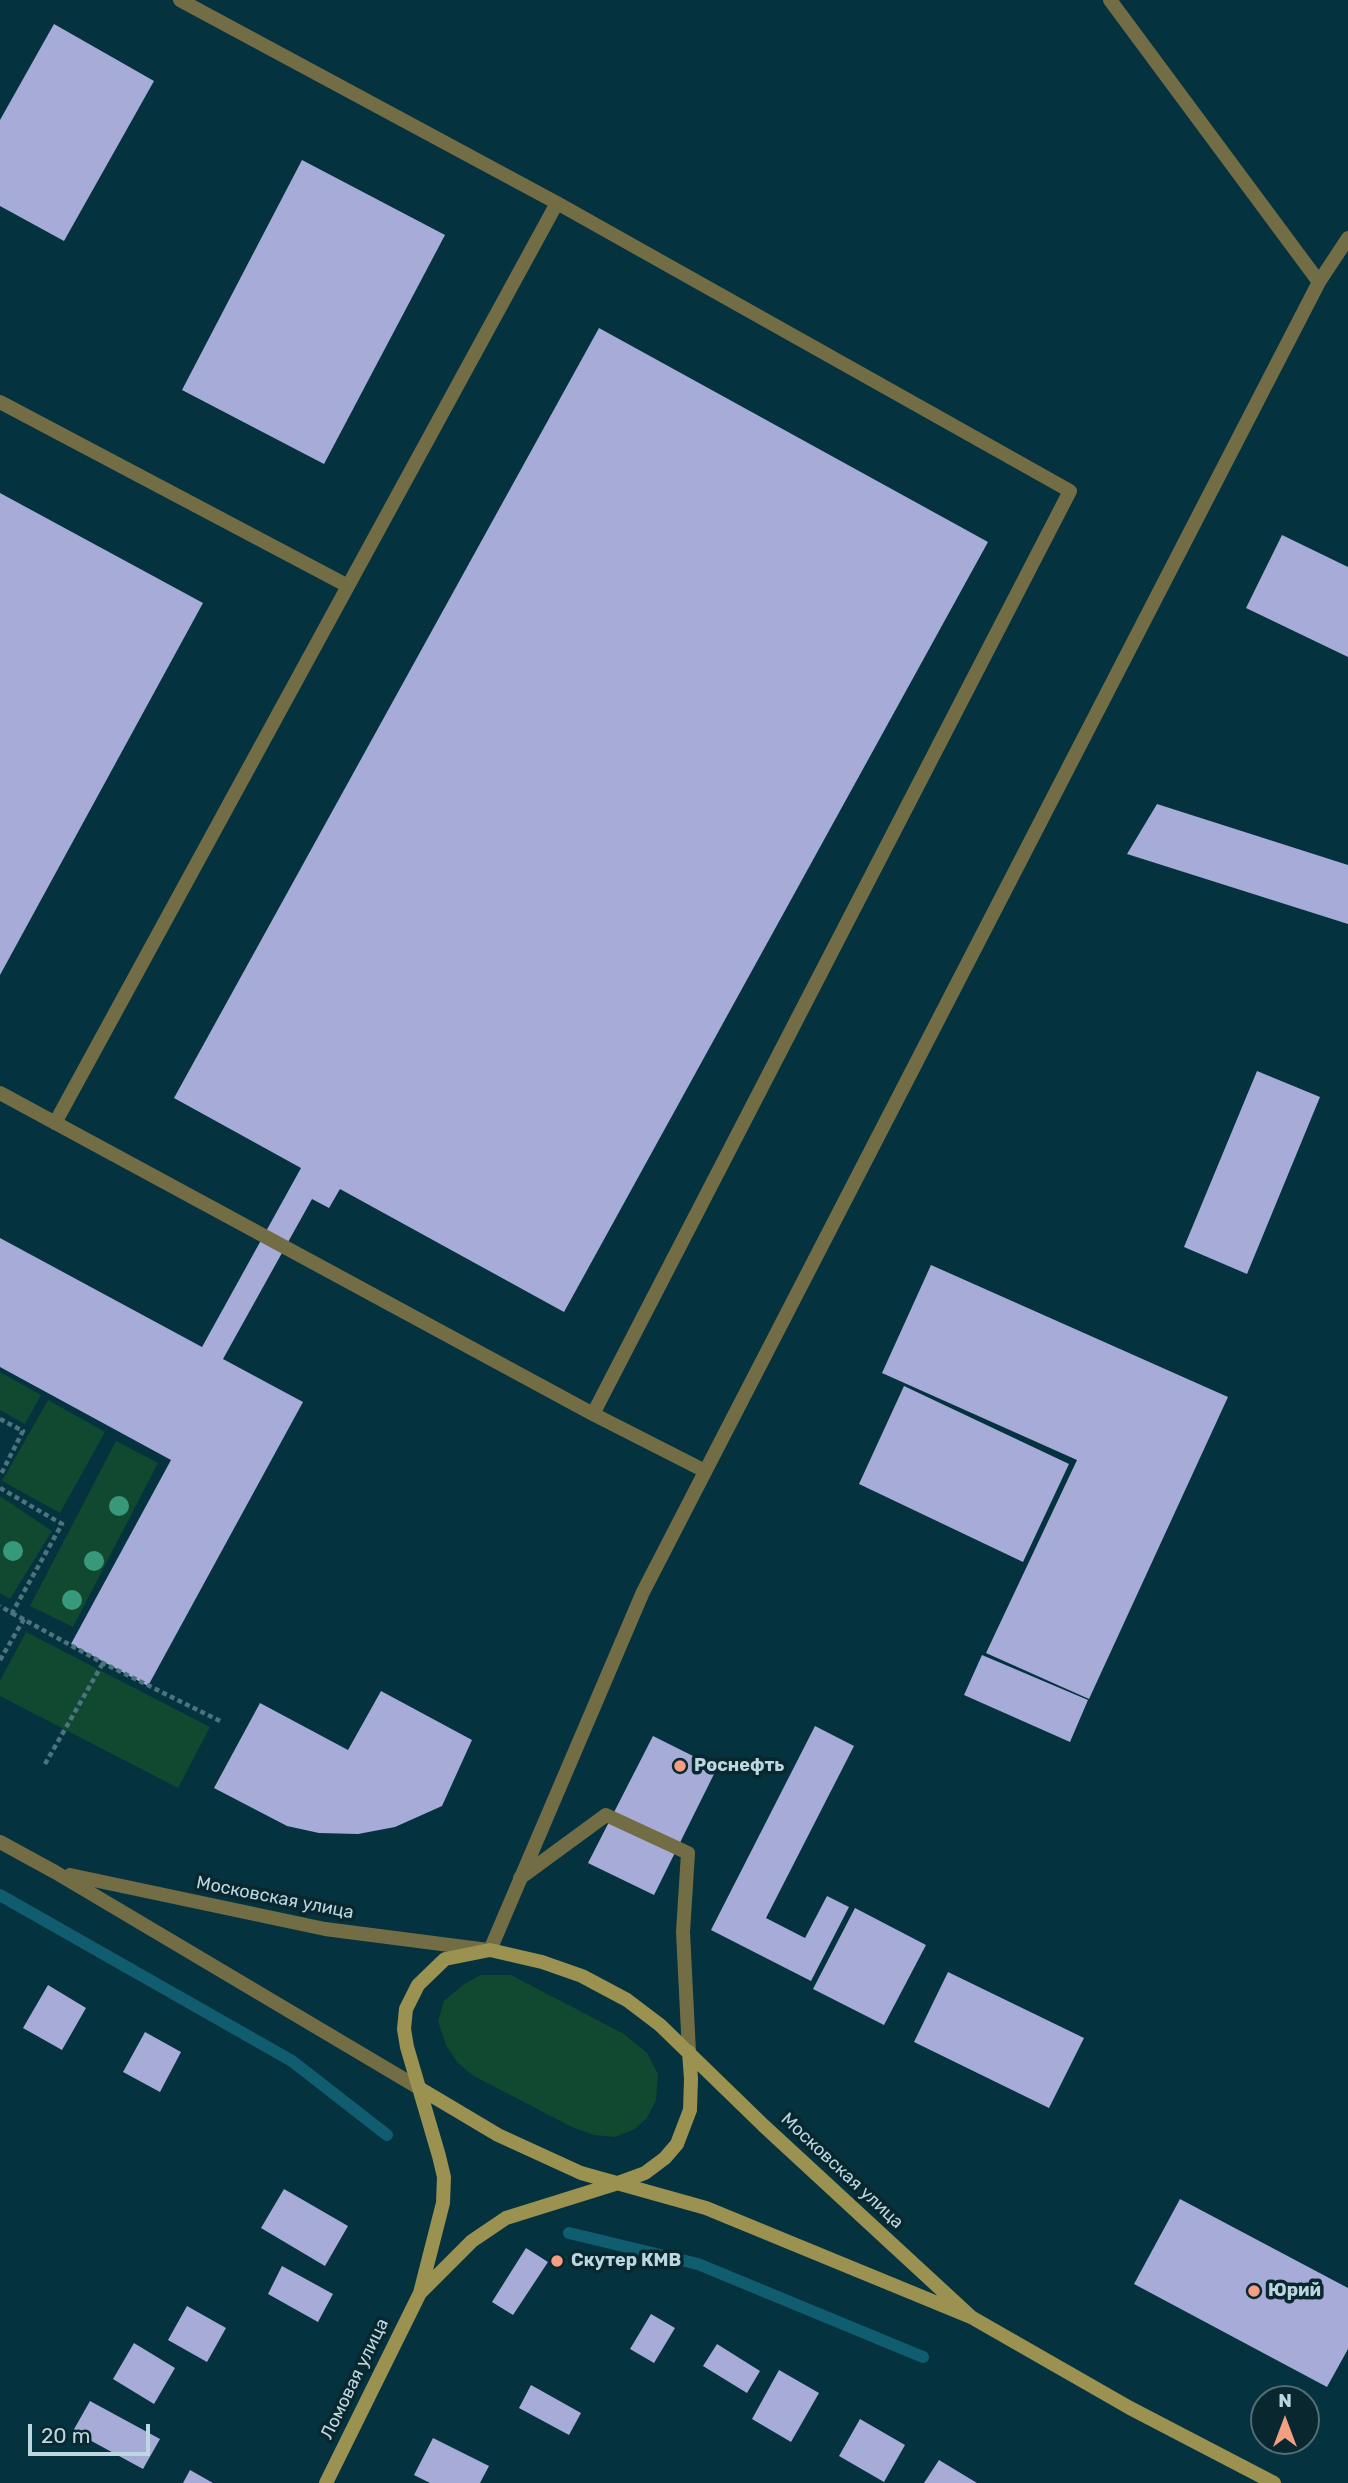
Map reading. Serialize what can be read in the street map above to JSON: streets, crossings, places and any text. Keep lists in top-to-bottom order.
{
  "streets": {
    "main road": ["Московская улица", "Ломовая улица"]
  },
  "places": ["Роснефть", "Скутер КМВ", "Юрий"],
  "scale_bar": "20 m",
  "north": "top"
}
